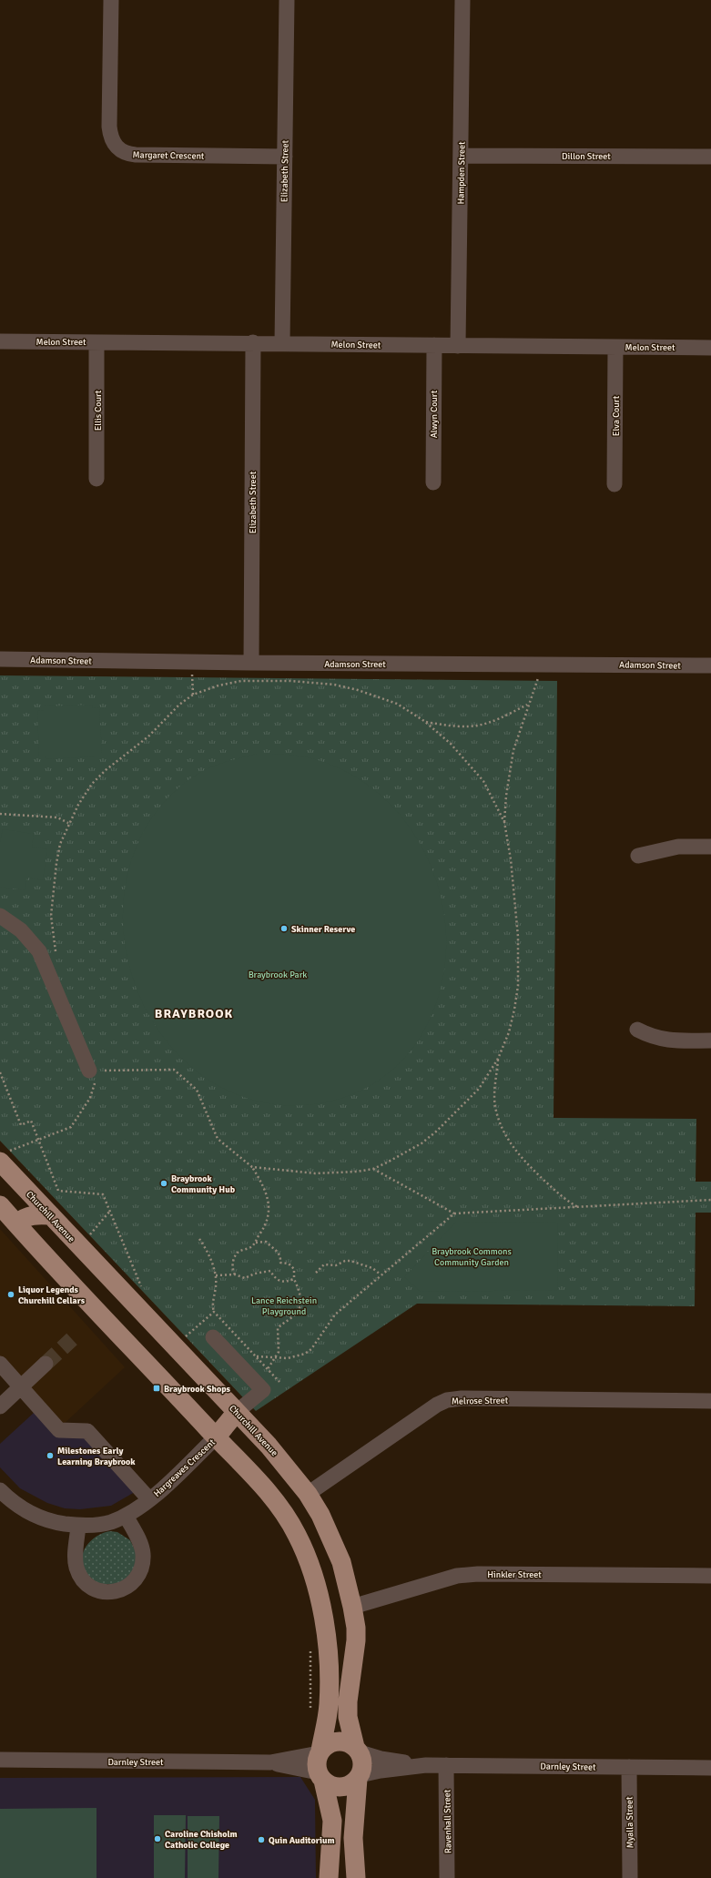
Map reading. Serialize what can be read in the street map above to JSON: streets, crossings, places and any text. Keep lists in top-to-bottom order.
{
  "streets": {
    "main road": [
      "Churchill Avenue",
      "Melrose Street",
      "Hargreaves Crescent",
      "Hinkler Street"
    ],
    "street": [
      "Margaret Crescent",
      "Dillon Street",
      "Elizabeth Street",
      "Hampden Street",
      "Melon Street",
      "Ellis Court",
      "Alwyn Court",
      "Elva Court",
      "Adamson Street",
      "Darnley Street",
      "Ravenhall Street",
      "Myalla Street"
    ]
  },
  "crossings": [
    ["Margaret Crescent", "Elizabeth Street"],
    ["Dillon Street", "Hampden Street"],
    ["Elizabeth Street", "Melon Street"],
    ["Elizabeth Street", "Adamson Street"],
    ["Hampden Street", "Melon Street"],
    ["Melon Street", "Ellis Court"],
    ["Melon Street", "Alwyn Court"],
    ["Melon Street", "Elva Court"],
    ["Churchill Avenue", "Melrose Street"],
    ["Churchill Avenue", "Hargreaves Crescent"],
    ["Churchill Avenue", "Hinkler Street"],
    ["Churchill Avenue", "Darnley Street"],
    ["Darnley Street", "Ravenhall Street"],
    ["Darnley Street", "Myalla Street"]
  ],
  "districts": ["BRAYBROOK"],
  "parks": ["Braybrook Park", "Braybrook Commons Community Garden", "Lance Reichstein Playground"],
  "places": {
    "other": [
      "Skinner Reserve",
      "Braybrook Community Hub",
      "Liquor Legends Churchill Cellars",
      "Milestones Early Learning Braybrook",
      "Caroline Chisholm Catholic College",
      "Quin Auditorium"
    ],
    "transit": ["Braybrook Shops"]
  }
}
